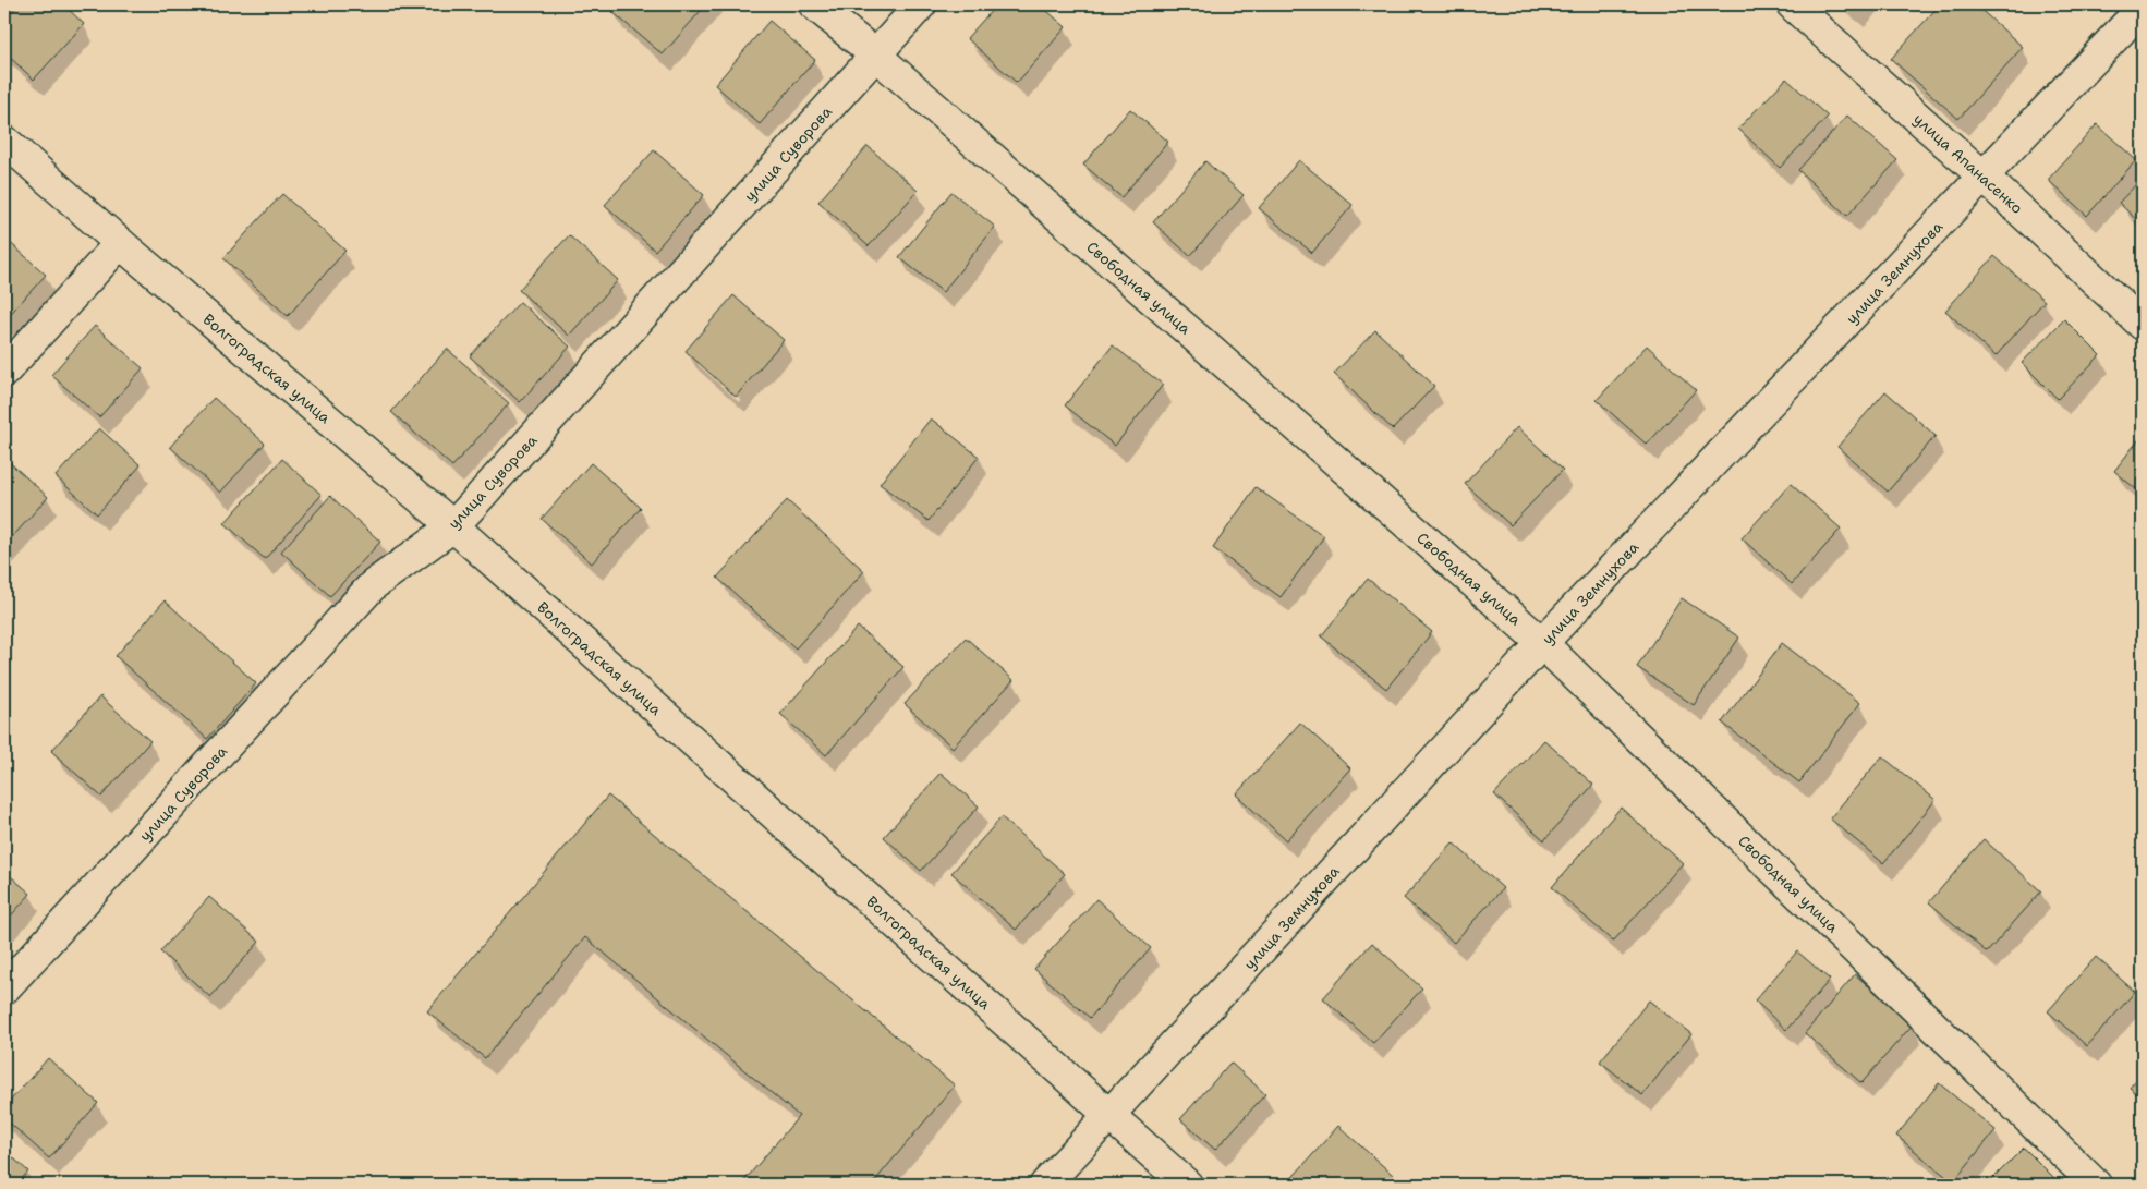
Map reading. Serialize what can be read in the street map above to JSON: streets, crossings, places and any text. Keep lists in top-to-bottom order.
{
  "streets": {
    "street": [
      "улица Суворова",
      "улица Апанасенко",
      "улица Земнухова",
      "Свободная улица",
      "Волгоградская улица"
    ]
  },
  "crossings": [
    ["улица Суворова", "Свободная улица"],
    ["улица Суворова", "Волгоградская улица"],
    ["улица Апанасенко", "улица Земнухова"],
    ["улица Земнухова", "Свободная улица"],
    ["улица Земнухова", "Волгоградская улица"]
  ]
}
